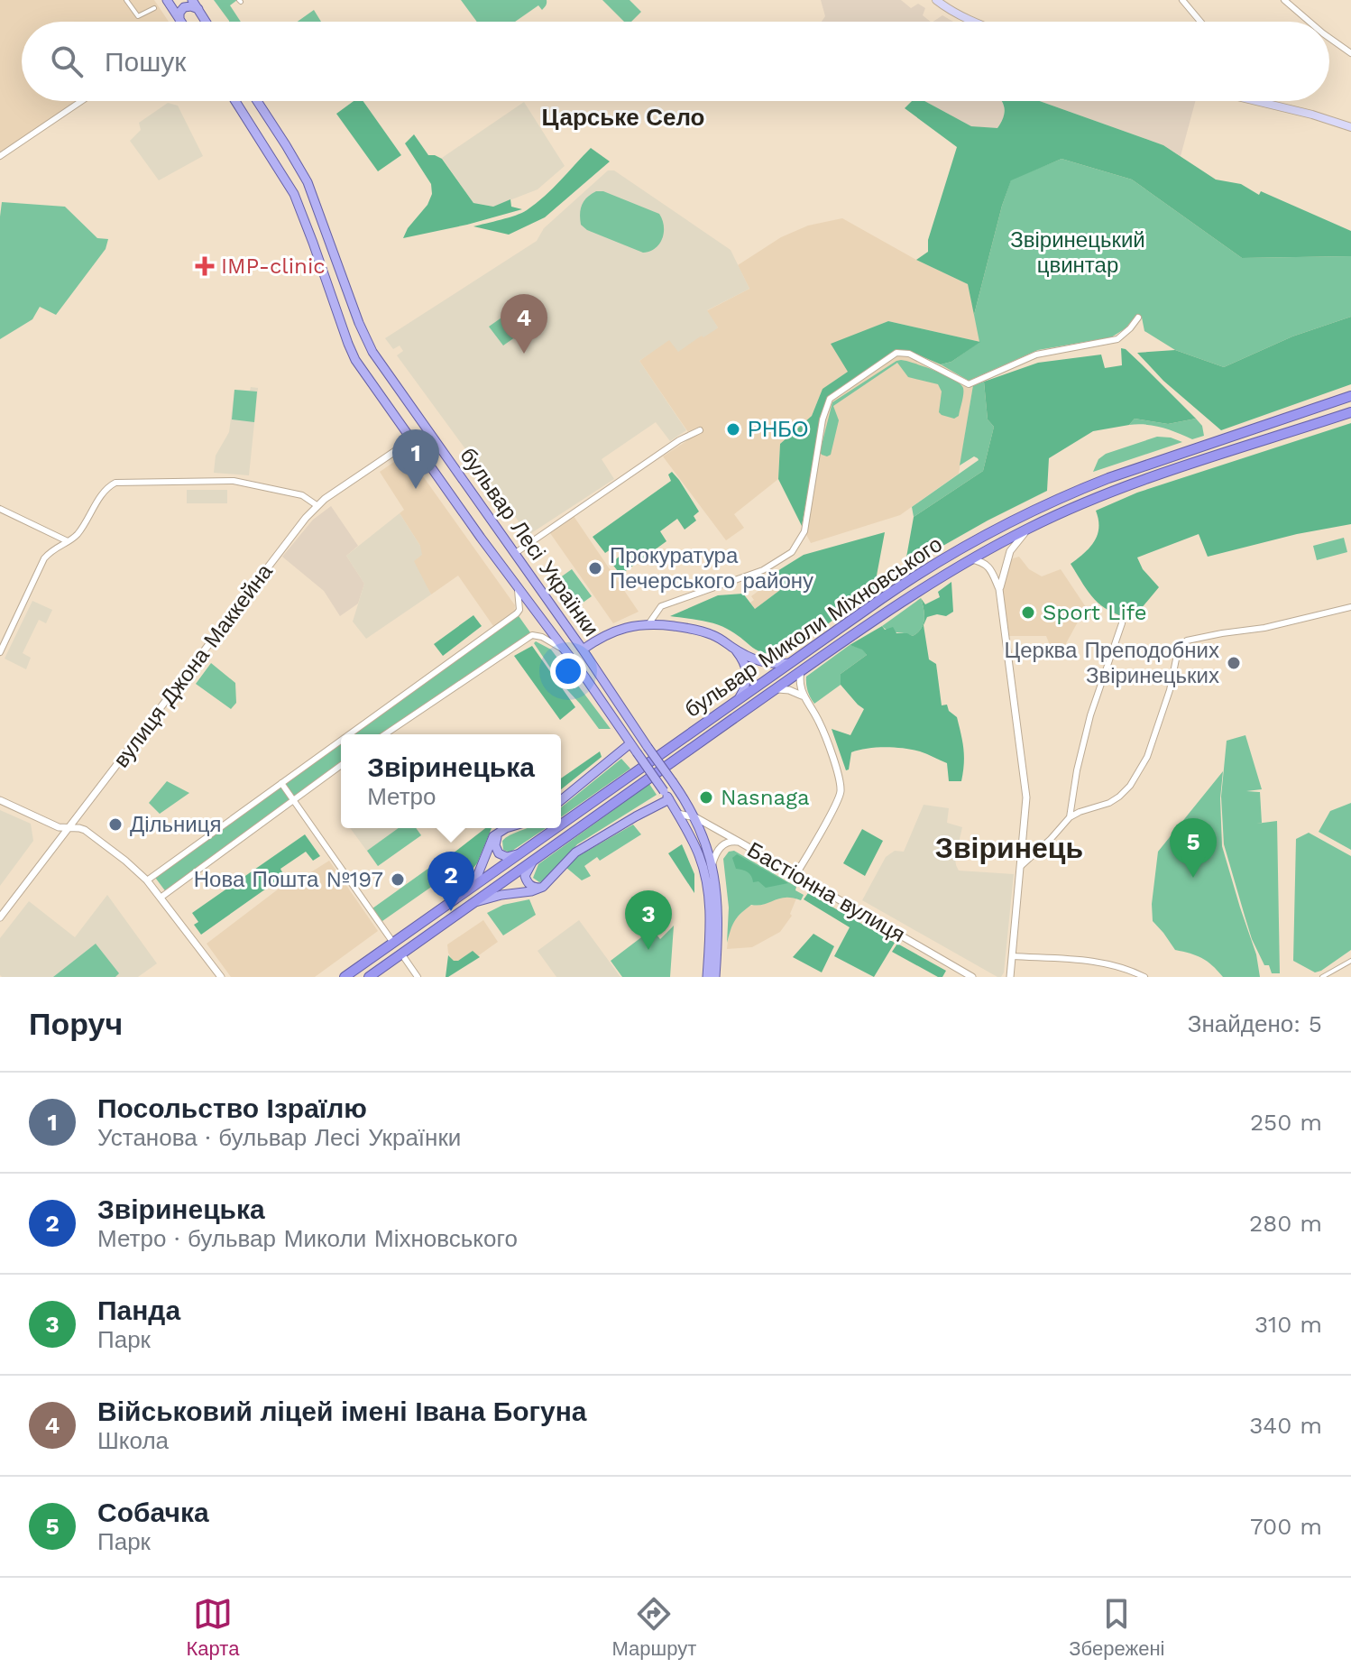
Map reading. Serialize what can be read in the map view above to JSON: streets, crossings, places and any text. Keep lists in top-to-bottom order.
{
  "streets": {
    "highway": ["бульвар Миколи Міхновського"],
    "main road": ["бульвар Лесі Українки"],
    "street": ["вулиця Джона Маккейна", "Бастіонна вулиця"]
  },
  "crossings": [
    ["бульвар Лесі Українки", "вулиця Джона Маккейна"],
    ["бульвар Лесі Українки", "Бастіонна вулиця"]
  ],
  "districts": ["Царське Село", "Звіринець"],
  "parks": ["Звіринецький цвинтар"],
  "places": {
    "health": ["IMP-clinic"],
    "other": [
      "РНБО",
      "Прокуратура Печерського району",
      "Sport Life",
      "Церква Преподобних Звіринецьких",
      "Nasnaga",
      "Дільниця",
      "Нова Пошта №197"
    ]
  },
  "page": {
    "search": "Пошук",
    "pins": [
      "4",
      "1",
      "5",
      "2",
      "3"
    ],
    "popup": ["Звіринецька", "Метро"],
    "heading": ["Поруч", "Знайдено: 5"],
    "list": [
      {
        "mark": "1",
        "name": "Посольство Ізраїлю",
        "note": "Установа · бульвар Лесі Українки",
        "value": "250 m"
      },
      {
        "mark": "2",
        "name": "Звіринецька",
        "note": "Метро · бульвар Миколи Міхновського",
        "value": "280 m"
      },
      {
        "mark": "3",
        "name": "Панда",
        "note": "Парк",
        "value": "310 m"
      },
      {
        "mark": "4",
        "name": "Військовий ліцей імені Івана Богуна",
        "note": "Школа",
        "value": "340 m"
      },
      {
        "mark": "5",
        "name": "Собачка",
        "note": "Парк",
        "value": "700 m"
      }
    ],
    "nav": ["Карта", "Маршрут", "Збережені"]
  }
}
